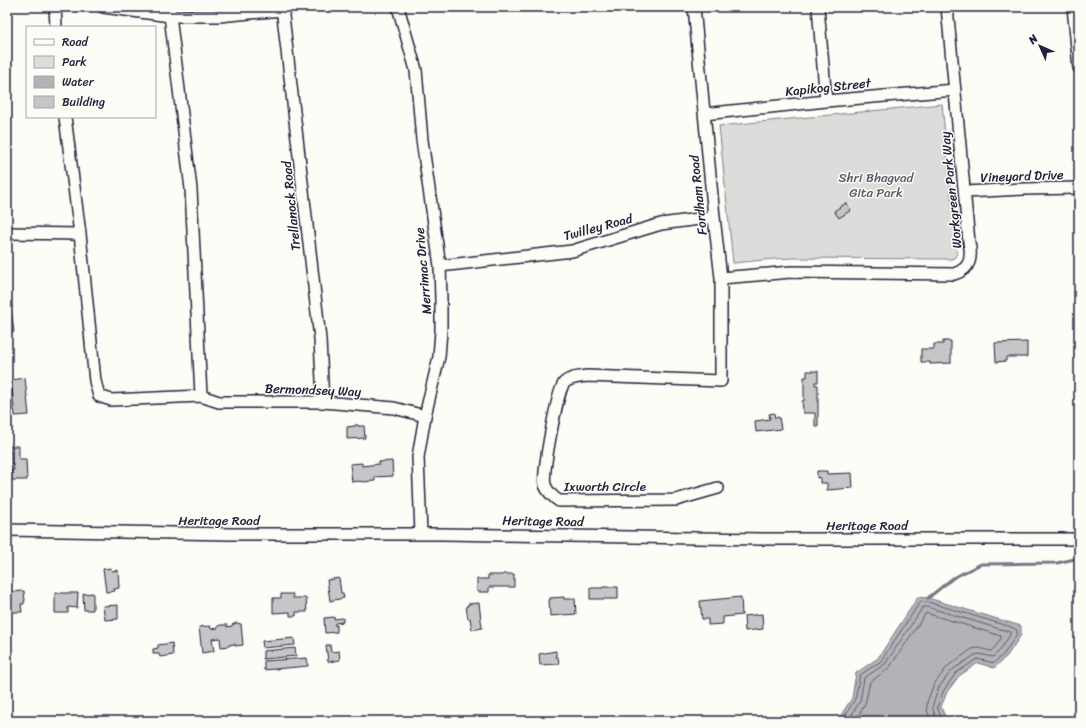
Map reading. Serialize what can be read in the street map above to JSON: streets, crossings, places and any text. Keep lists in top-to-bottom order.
{
  "streets": {
    "street": [
      "Kapikog Street",
      "Vineyard Drive",
      "Workgreen Park Way",
      "Fordham Road",
      "Trellanock Road",
      "Twilley Road",
      "Merrimac Drive",
      "Bermondsey Way",
      "Ixworth Circle",
      "Heritage Road"
    ]
  },
  "crossings": [
    ["Kapikog Street", "Workgreen Park Way"],
    ["Kapikog Street", "Fordham Road"],
    ["Vineyard Drive", "Workgreen Park Way"],
    ["Workgreen Park Way", "Fordham Road"],
    ["Fordham Road", "Twilley Road"],
    ["Fordham Road", "Ixworth Circle"],
    ["Trellanock Road", "Bermondsey Way"],
    ["Twilley Road", "Merrimac Drive"],
    ["Merrimac Drive", "Bermondsey Way"],
    ["Merrimac Drive", "Heritage Road"]
  ],
  "parks": ["Shri Bhagvad Gita Park"],
  "legend": [
    "Road",
    "Park",
    "Water",
    "Building"
  ],
  "north": "top left"
}
